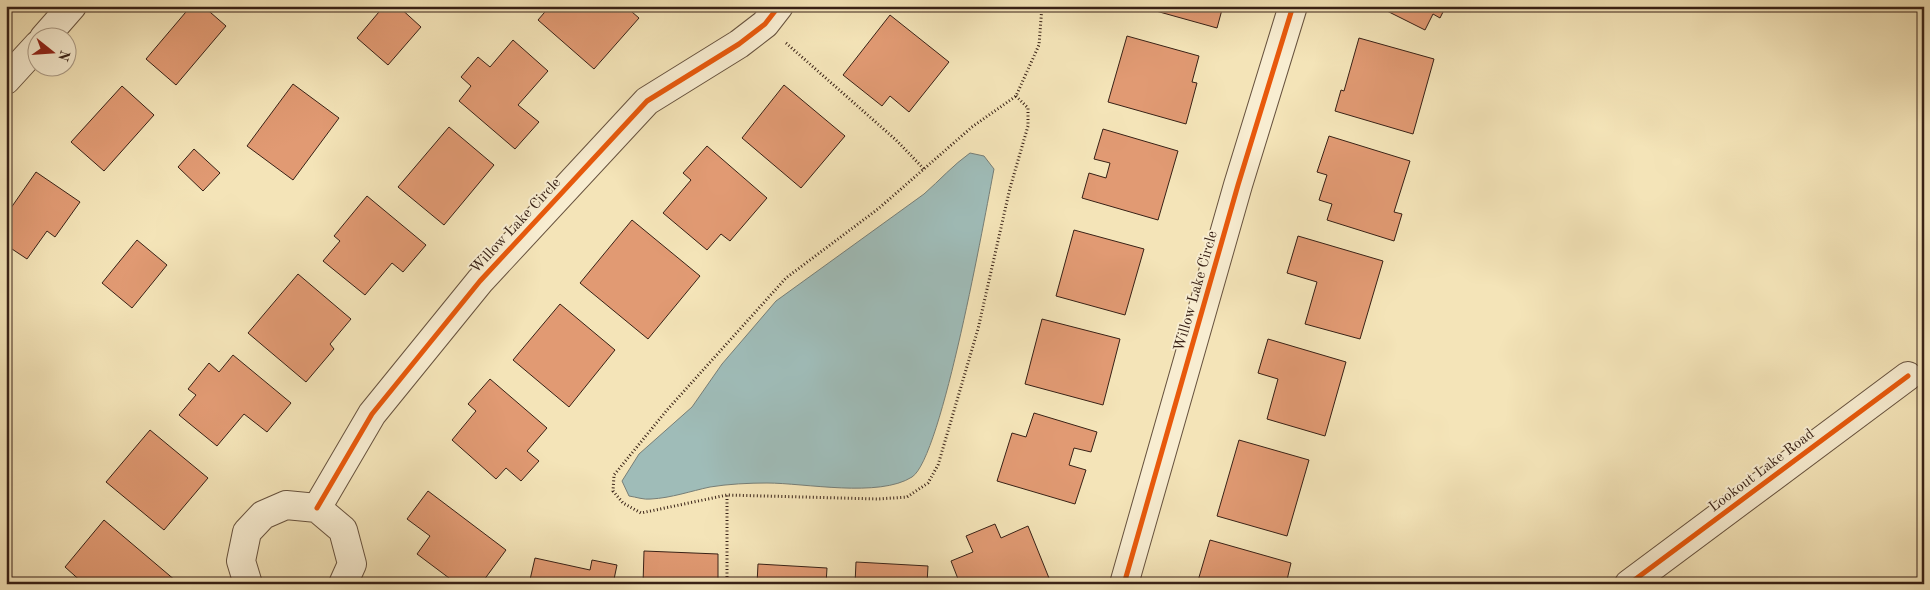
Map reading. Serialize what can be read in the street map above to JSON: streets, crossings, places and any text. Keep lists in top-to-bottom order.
{
  "streets": {
    "street": ["Willow Lake Circle", "Lookout Lake Road"]
  },
  "north": "right"
}
